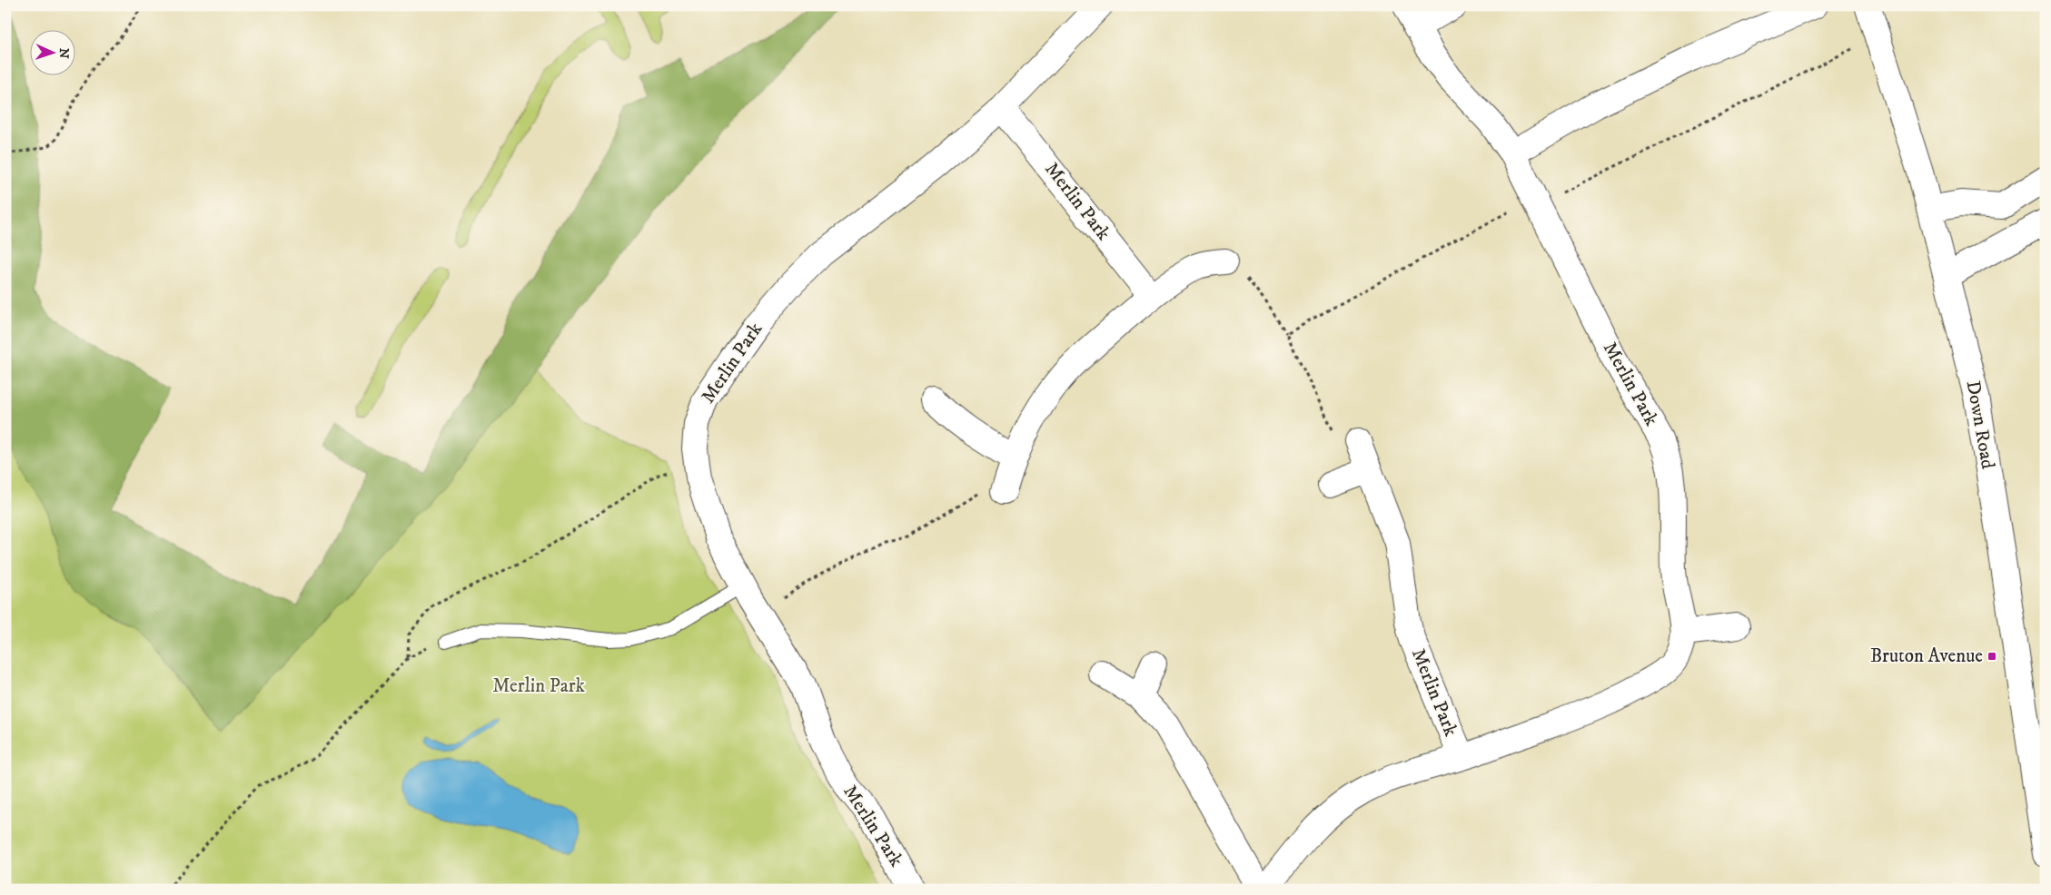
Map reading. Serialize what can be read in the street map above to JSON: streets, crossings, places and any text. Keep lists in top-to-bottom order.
{
  "streets": {
    "street": ["Merlin Park", "Down Road"]
  },
  "parks": ["Merlin Park"],
  "places": {
    "transit": ["Bruton Avenue"]
  },
  "north": "right"
}
